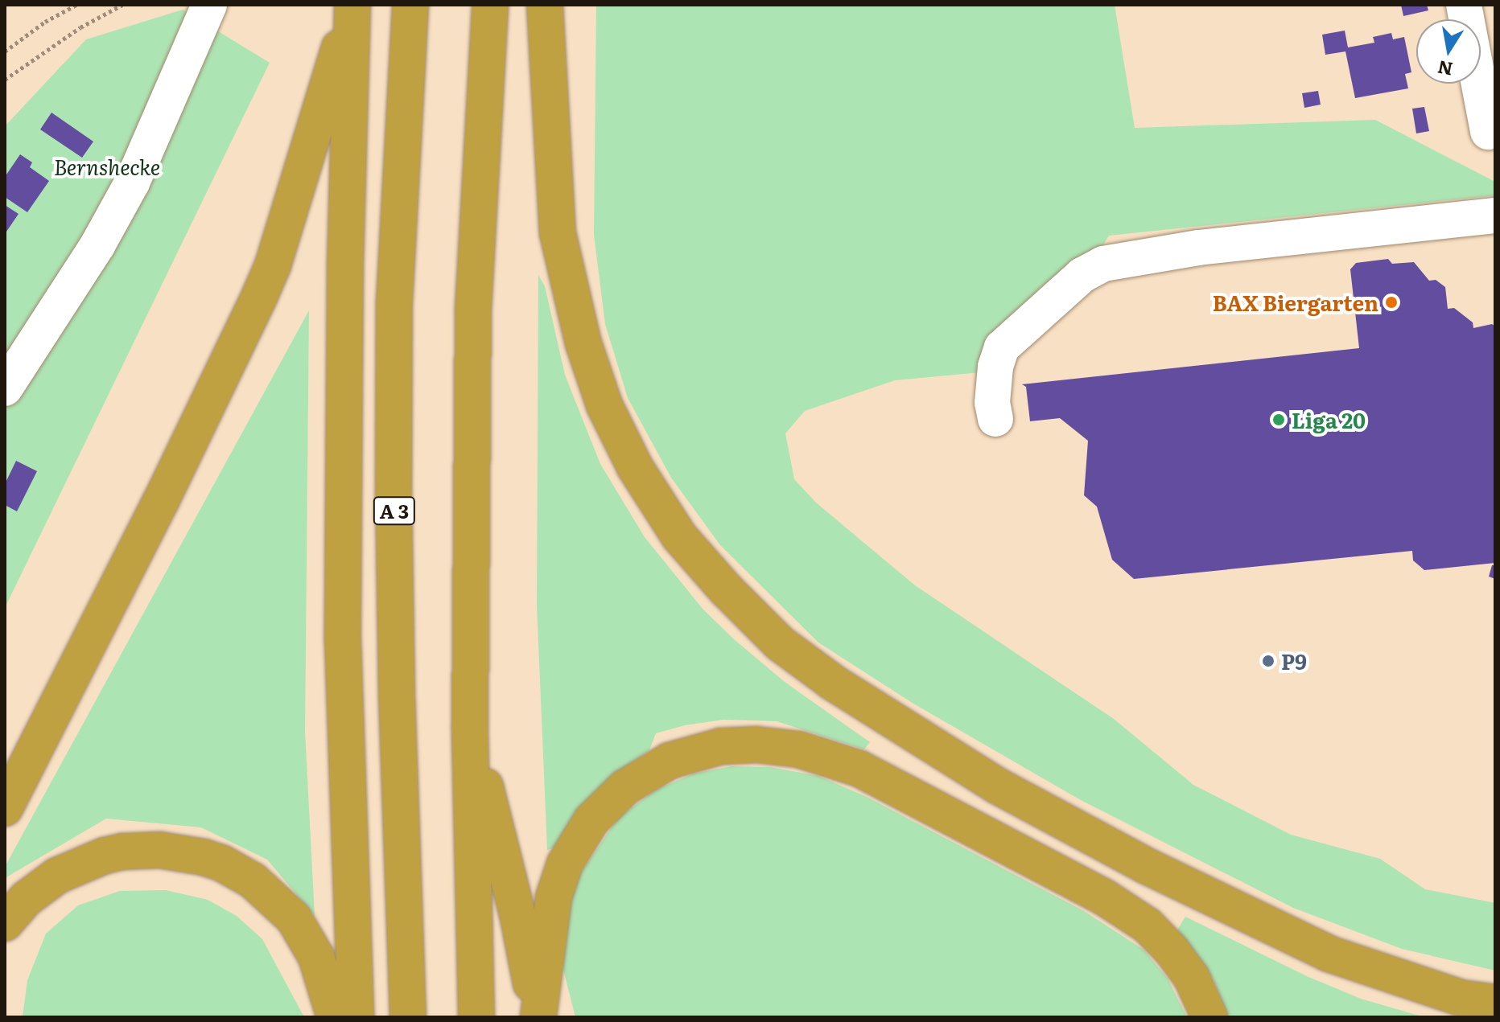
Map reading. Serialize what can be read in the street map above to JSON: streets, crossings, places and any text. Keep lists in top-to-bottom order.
{
  "streets": {
    "highway": ["A 3"]
  },
  "parks": ["Bernshecke"],
  "places": ["BAX Biergarten", "Liga 20", "P9"],
  "north": "bottom"
}
